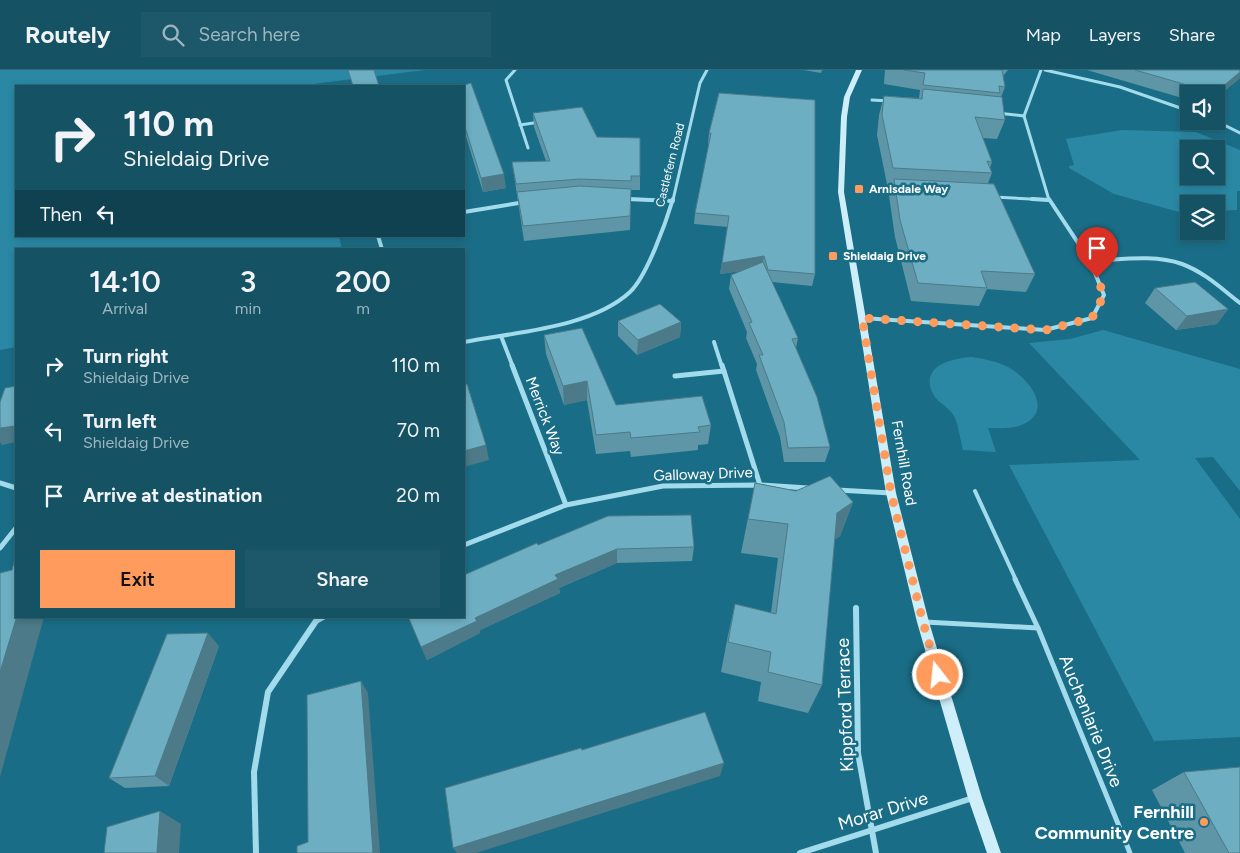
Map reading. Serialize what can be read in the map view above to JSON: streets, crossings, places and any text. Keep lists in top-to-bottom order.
{
  "streets": {
    "street": [
      "Castlefern Road",
      "Merrick Way",
      "Fernhill Road",
      "Galloway Drive",
      "Kippford Terrace",
      "Morar Drive"
    ],
    "lane": ["Auchenlarie Drive"]
  },
  "crossings": [
    ["Castlefern Road", "Merrick Way"],
    ["Merrick Way", "Galloway Drive"],
    ["Fernhill Road", "Morar Drive"],
    ["Kippford Terrace", "Morar Drive"]
  ],
  "places": {
    "transit": ["Arnisdale Way", "Shieldaig Drive"],
    "other": ["Fernhill Community Centre"]
  },
  "page": {
    "header": "Routely",
    "search": "Search here",
    "nav": ["Map", "Layers", "Share"],
    "turn": ["110 m", "Shieldaig Drive"],
    "then": "Then",
    "eta": [
      "14:10",
      "Arrival",
      "3",
      "min",
      "200",
      "m"
    ],
    "list": [
      {
        "name": "Turn right",
        "note": "Shieldaig Drive",
        "value": "110 m"
      },
      {
        "name": "Turn left",
        "note": "Shieldaig Drive",
        "value": "70 m"
      },
      {
        "name": "Arrive at destination",
        "value": "20 m"
      }
    ],
    "buttons": ["Exit", "Share"]
  }
}
